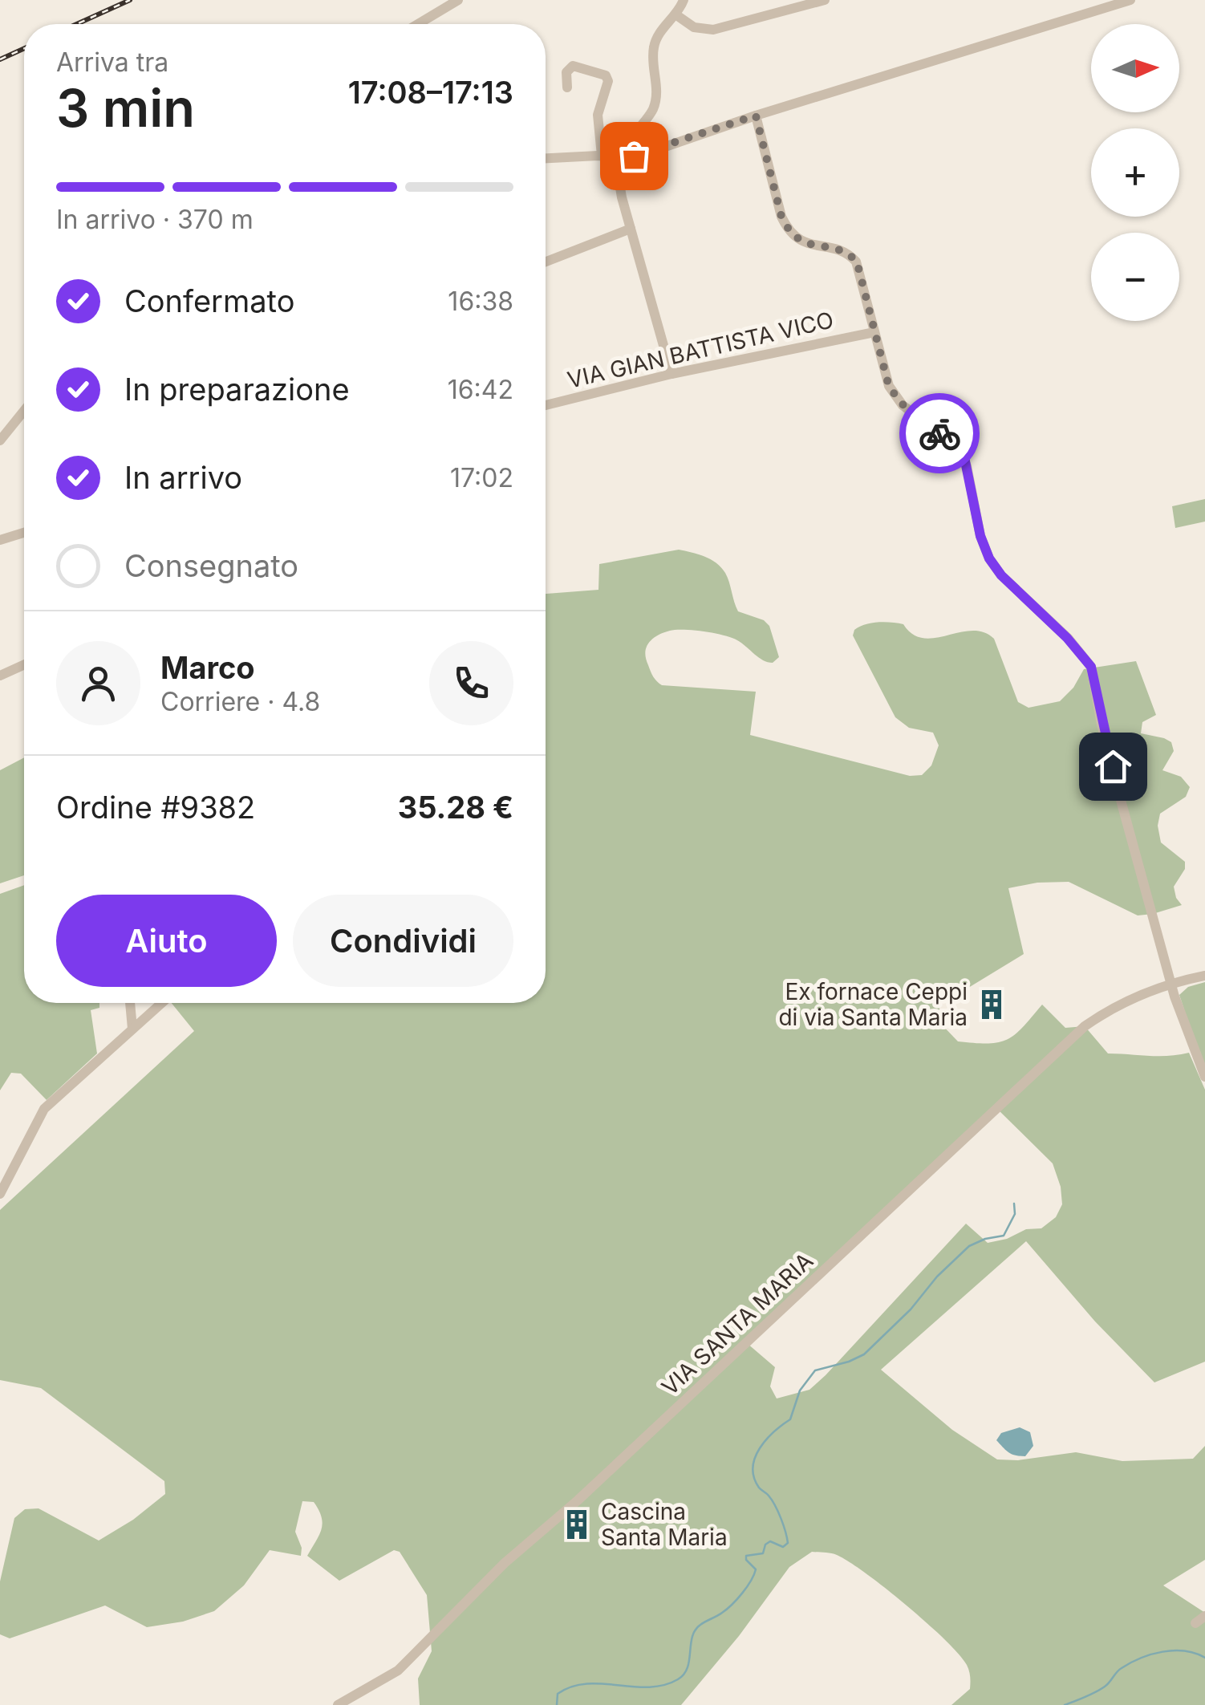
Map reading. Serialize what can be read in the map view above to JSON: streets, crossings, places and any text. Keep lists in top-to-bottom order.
{
  "streets": {
    "street": ["VIA GIAN BATTISTA VICO", "VIA SANTA MARIA"]
  },
  "places": {
    "building": ["Ex fornace Ceppi di via Santa Maria", "Cascina Santa Maria"]
  },
  "north": "right",
  "page": {
    "map_buttons": ["+", "−"],
    "heading": ["3 min", "Arriva tra", "17:08–17:13"],
    "panel": [
      "Marco",
      "Corriere · 4.8",
      "Ordine #9382",
      "35.28 €"
    ],
    "bar": "In arrivo · 370 m",
    "list": [
      ["Confermato", "16:38"],
      ["In preparazione", "16:42"],
      ["In arrivo", "17:02"],
      "Consegnato"
    ],
    "buttons": ["Aiuto", "Condividi"]
  }
}
